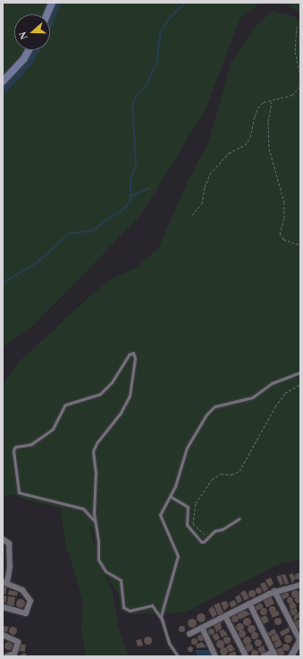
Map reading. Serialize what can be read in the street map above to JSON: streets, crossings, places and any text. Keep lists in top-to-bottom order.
{
  "north": "left"
}
